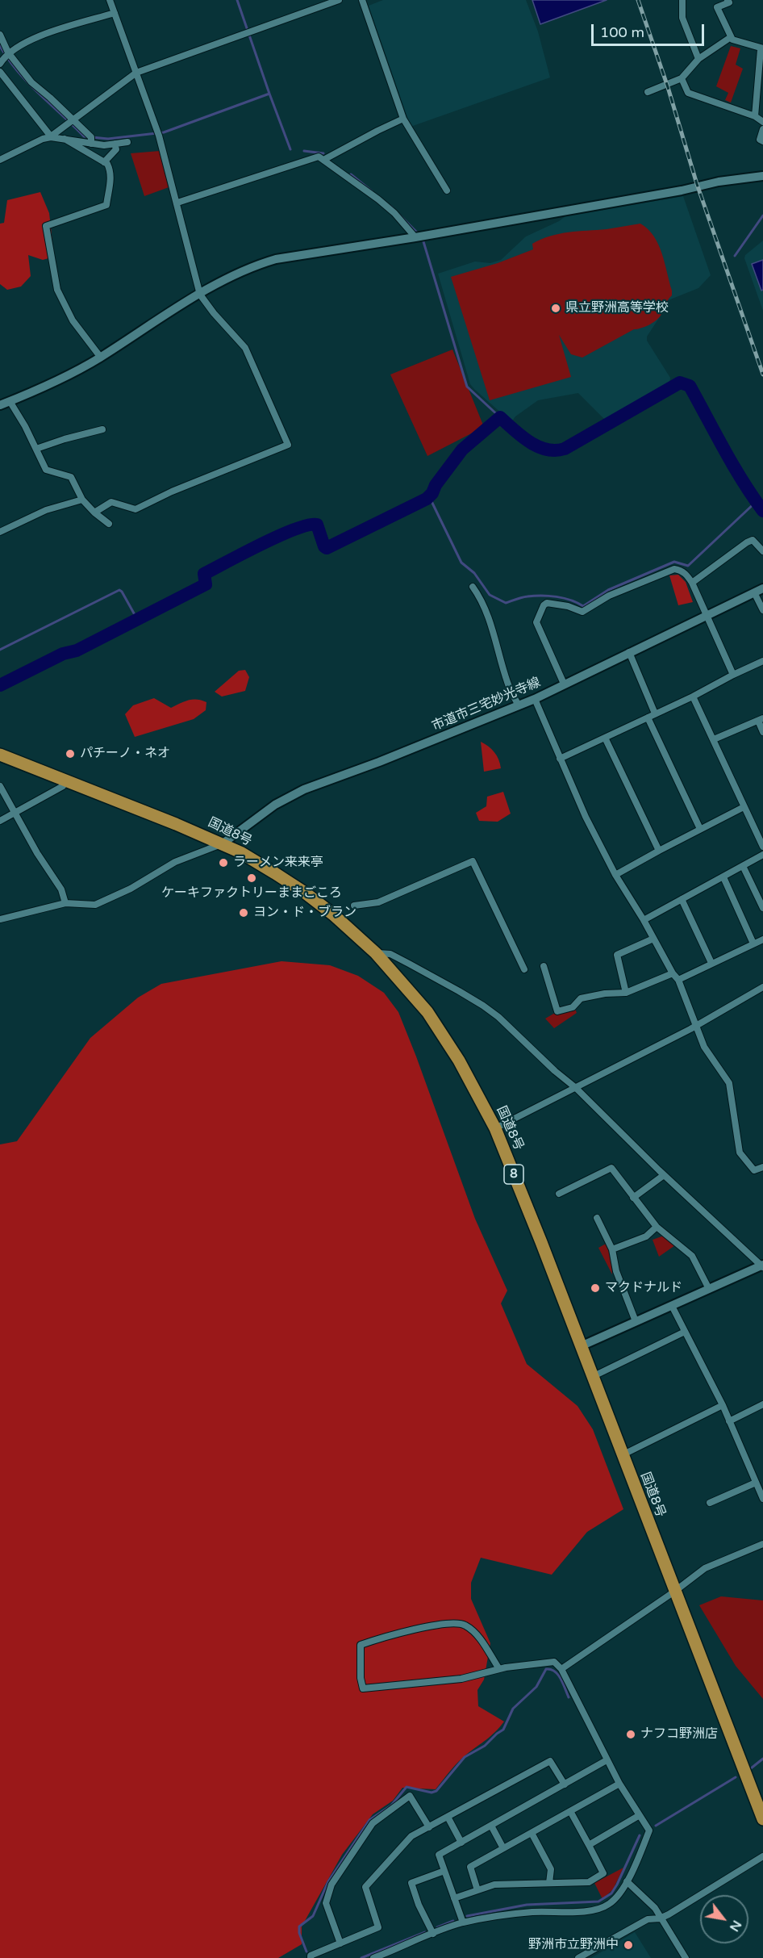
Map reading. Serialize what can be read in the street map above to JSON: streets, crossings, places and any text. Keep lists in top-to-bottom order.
{
  "streets": {
    "highway": ["国道8号", "8"],
    "street": ["市道市三宅妙光寺線"]
  },
  "crossings": [
    ["市道市三宅妙光寺線", "国道8号"]
  ],
  "places": [
    "県立野洲高等学校",
    "パチーノ・ネオ",
    "ラーメン来来亭",
    "ケーキファクトリーままごころ",
    "ヨン・ド・ブラン",
    "マクドナルド",
    "ナフコ野洲店",
    "野洲市立野洲中"
  ],
  "scale_bar": "100 m",
  "north": "bottom right"
}
